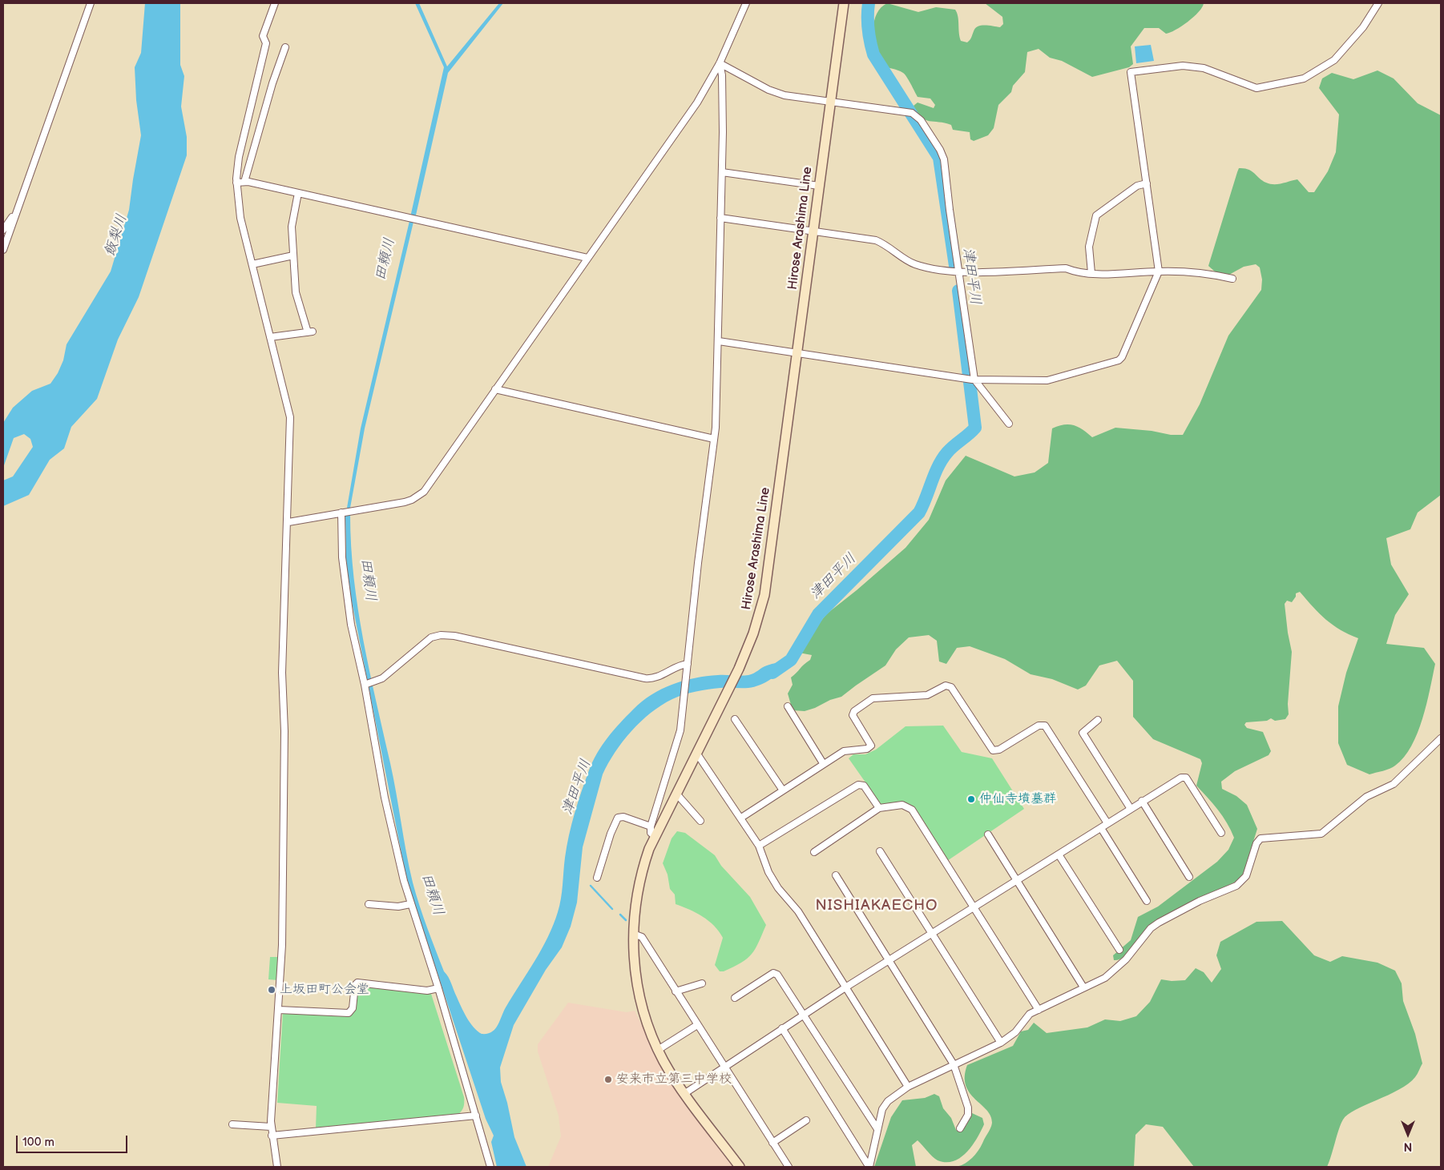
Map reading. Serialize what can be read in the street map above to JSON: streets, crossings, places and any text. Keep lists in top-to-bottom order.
{
  "streets": {
    "main road": ["Hirose Arashima Line"]
  },
  "districts": ["NISHIAKAECHO"],
  "water": ["飯梨川", "田頼川", "津田平川"],
  "places": ["仲仙寺墳墓群", "上坂田町公会堂", "安来市立第三中学校"],
  "scale_bar": "100 m",
  "north": "bottom"
}
